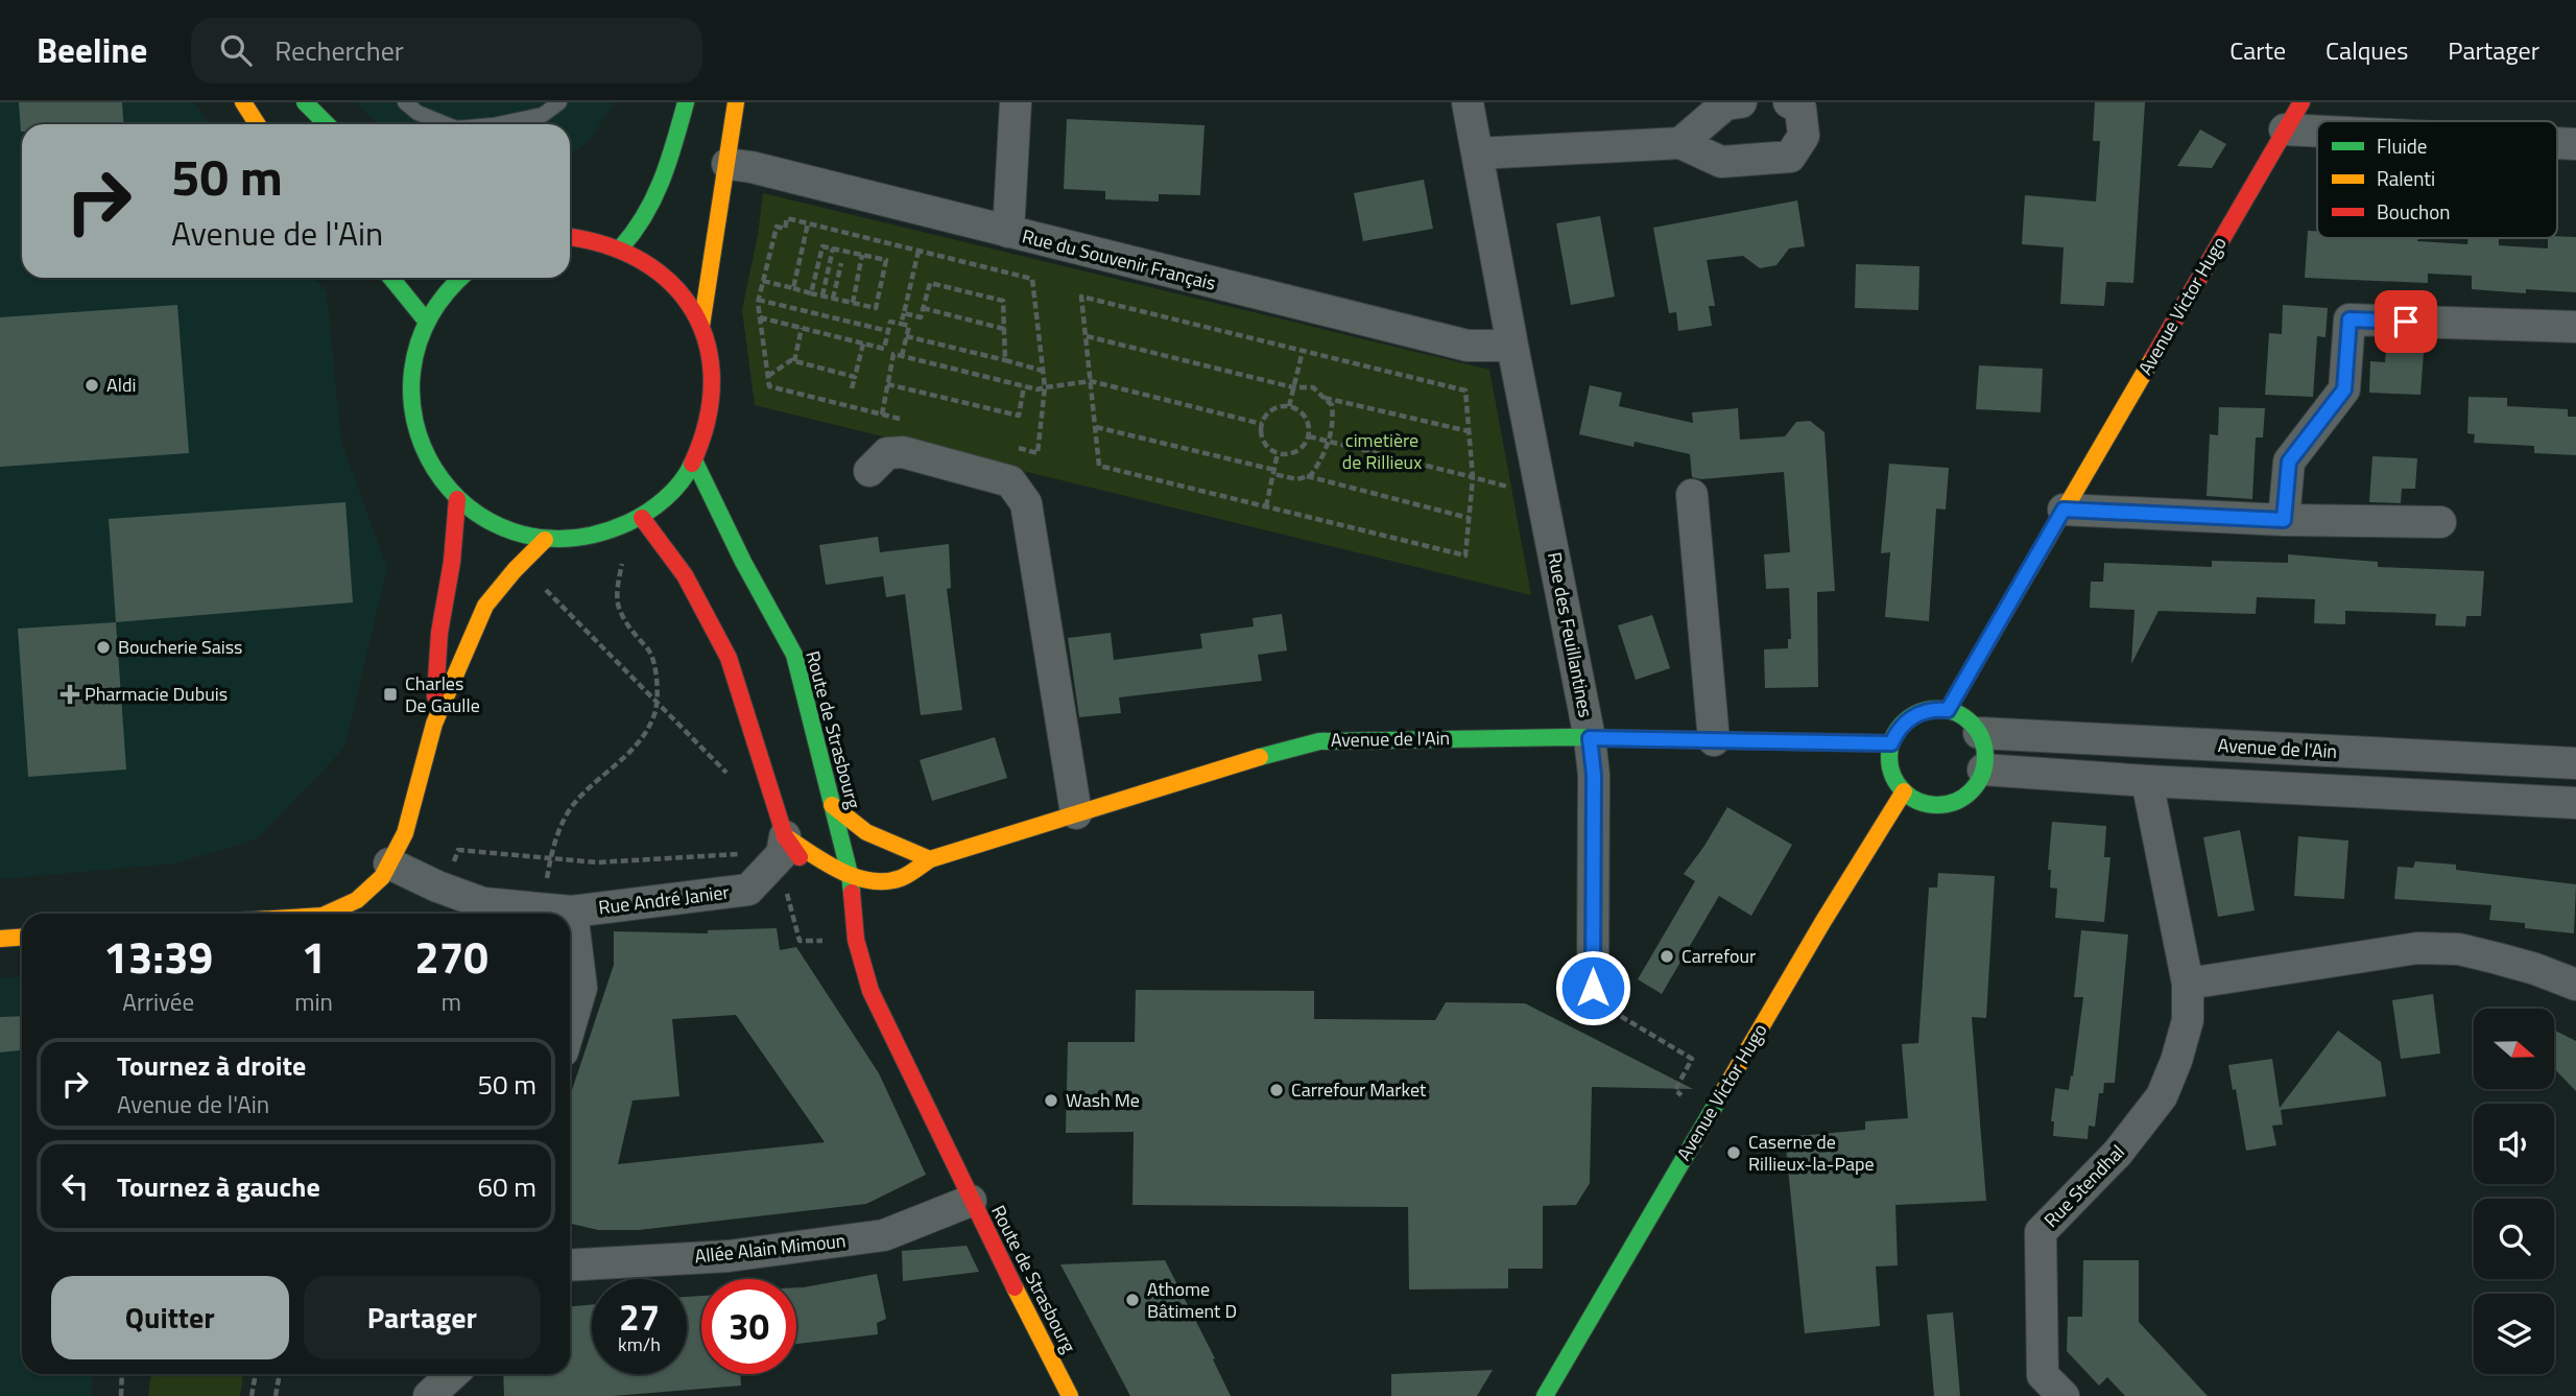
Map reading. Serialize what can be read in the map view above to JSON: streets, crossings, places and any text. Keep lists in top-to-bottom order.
{
  "streets": {
    "street": [
      "Rue du Souvenir Français",
      "Avenue Victor Hugo",
      "Rue des Feuillantines",
      "Route de Strasbourg",
      "Avenue de l'Ain",
      "Rue André Janier",
      "Rue Stendhal",
      "Allée Alain Mimoun"
    ]
  },
  "crossings": [
    ["Rue du Souvenir Français", "Rue des Feuillantines"],
    ["Avenue Victor Hugo", "Avenue de l'Ain"],
    ["Rue des Feuillantines", "Avenue de l'Ain"],
    ["Route de Strasbourg", "Avenue de l'Ain"],
    ["Route de Strasbourg", "Allée Alain Mimoun"],
    ["Avenue de l'Ain", "Rue André Janier"]
  ],
  "parks": ["cimetière de Rillieux"],
  "places": {
    "other": [
      "Aldi",
      "Boucherie Saiss",
      "Carrefour",
      "Carrefour Market",
      "Wash Me",
      "Caserne de Rillieux-la-Pape",
      "Athome Bâtiment D"
    ],
    "health": ["Pharmacie Dubuis"],
    "transit": ["Charles De Gaulle"]
  },
  "legend": ["Fluide", "Ralenti", "Bouchon"],
  "north": "right",
  "page": {
    "header": "Beeline",
    "search": "Rechercher",
    "nav": ["Carte", "Calques", "Partager"],
    "turn": ["50 m", "Avenue de l'Ain"],
    "eta": [
      "13:39",
      "Arrivée",
      "1",
      "min",
      "270",
      "m"
    ],
    "list": [
      {
        "name": "Tournez à droite",
        "note": "Avenue de l'Ain",
        "value": "50 m"
      },
      {
        "name": "Tournez à gauche",
        "value": "60 m"
      }
    ],
    "buttons": ["Quitter", "Partager"],
    "speed": "27 km/h",
    "limit": "30"
  }
}
